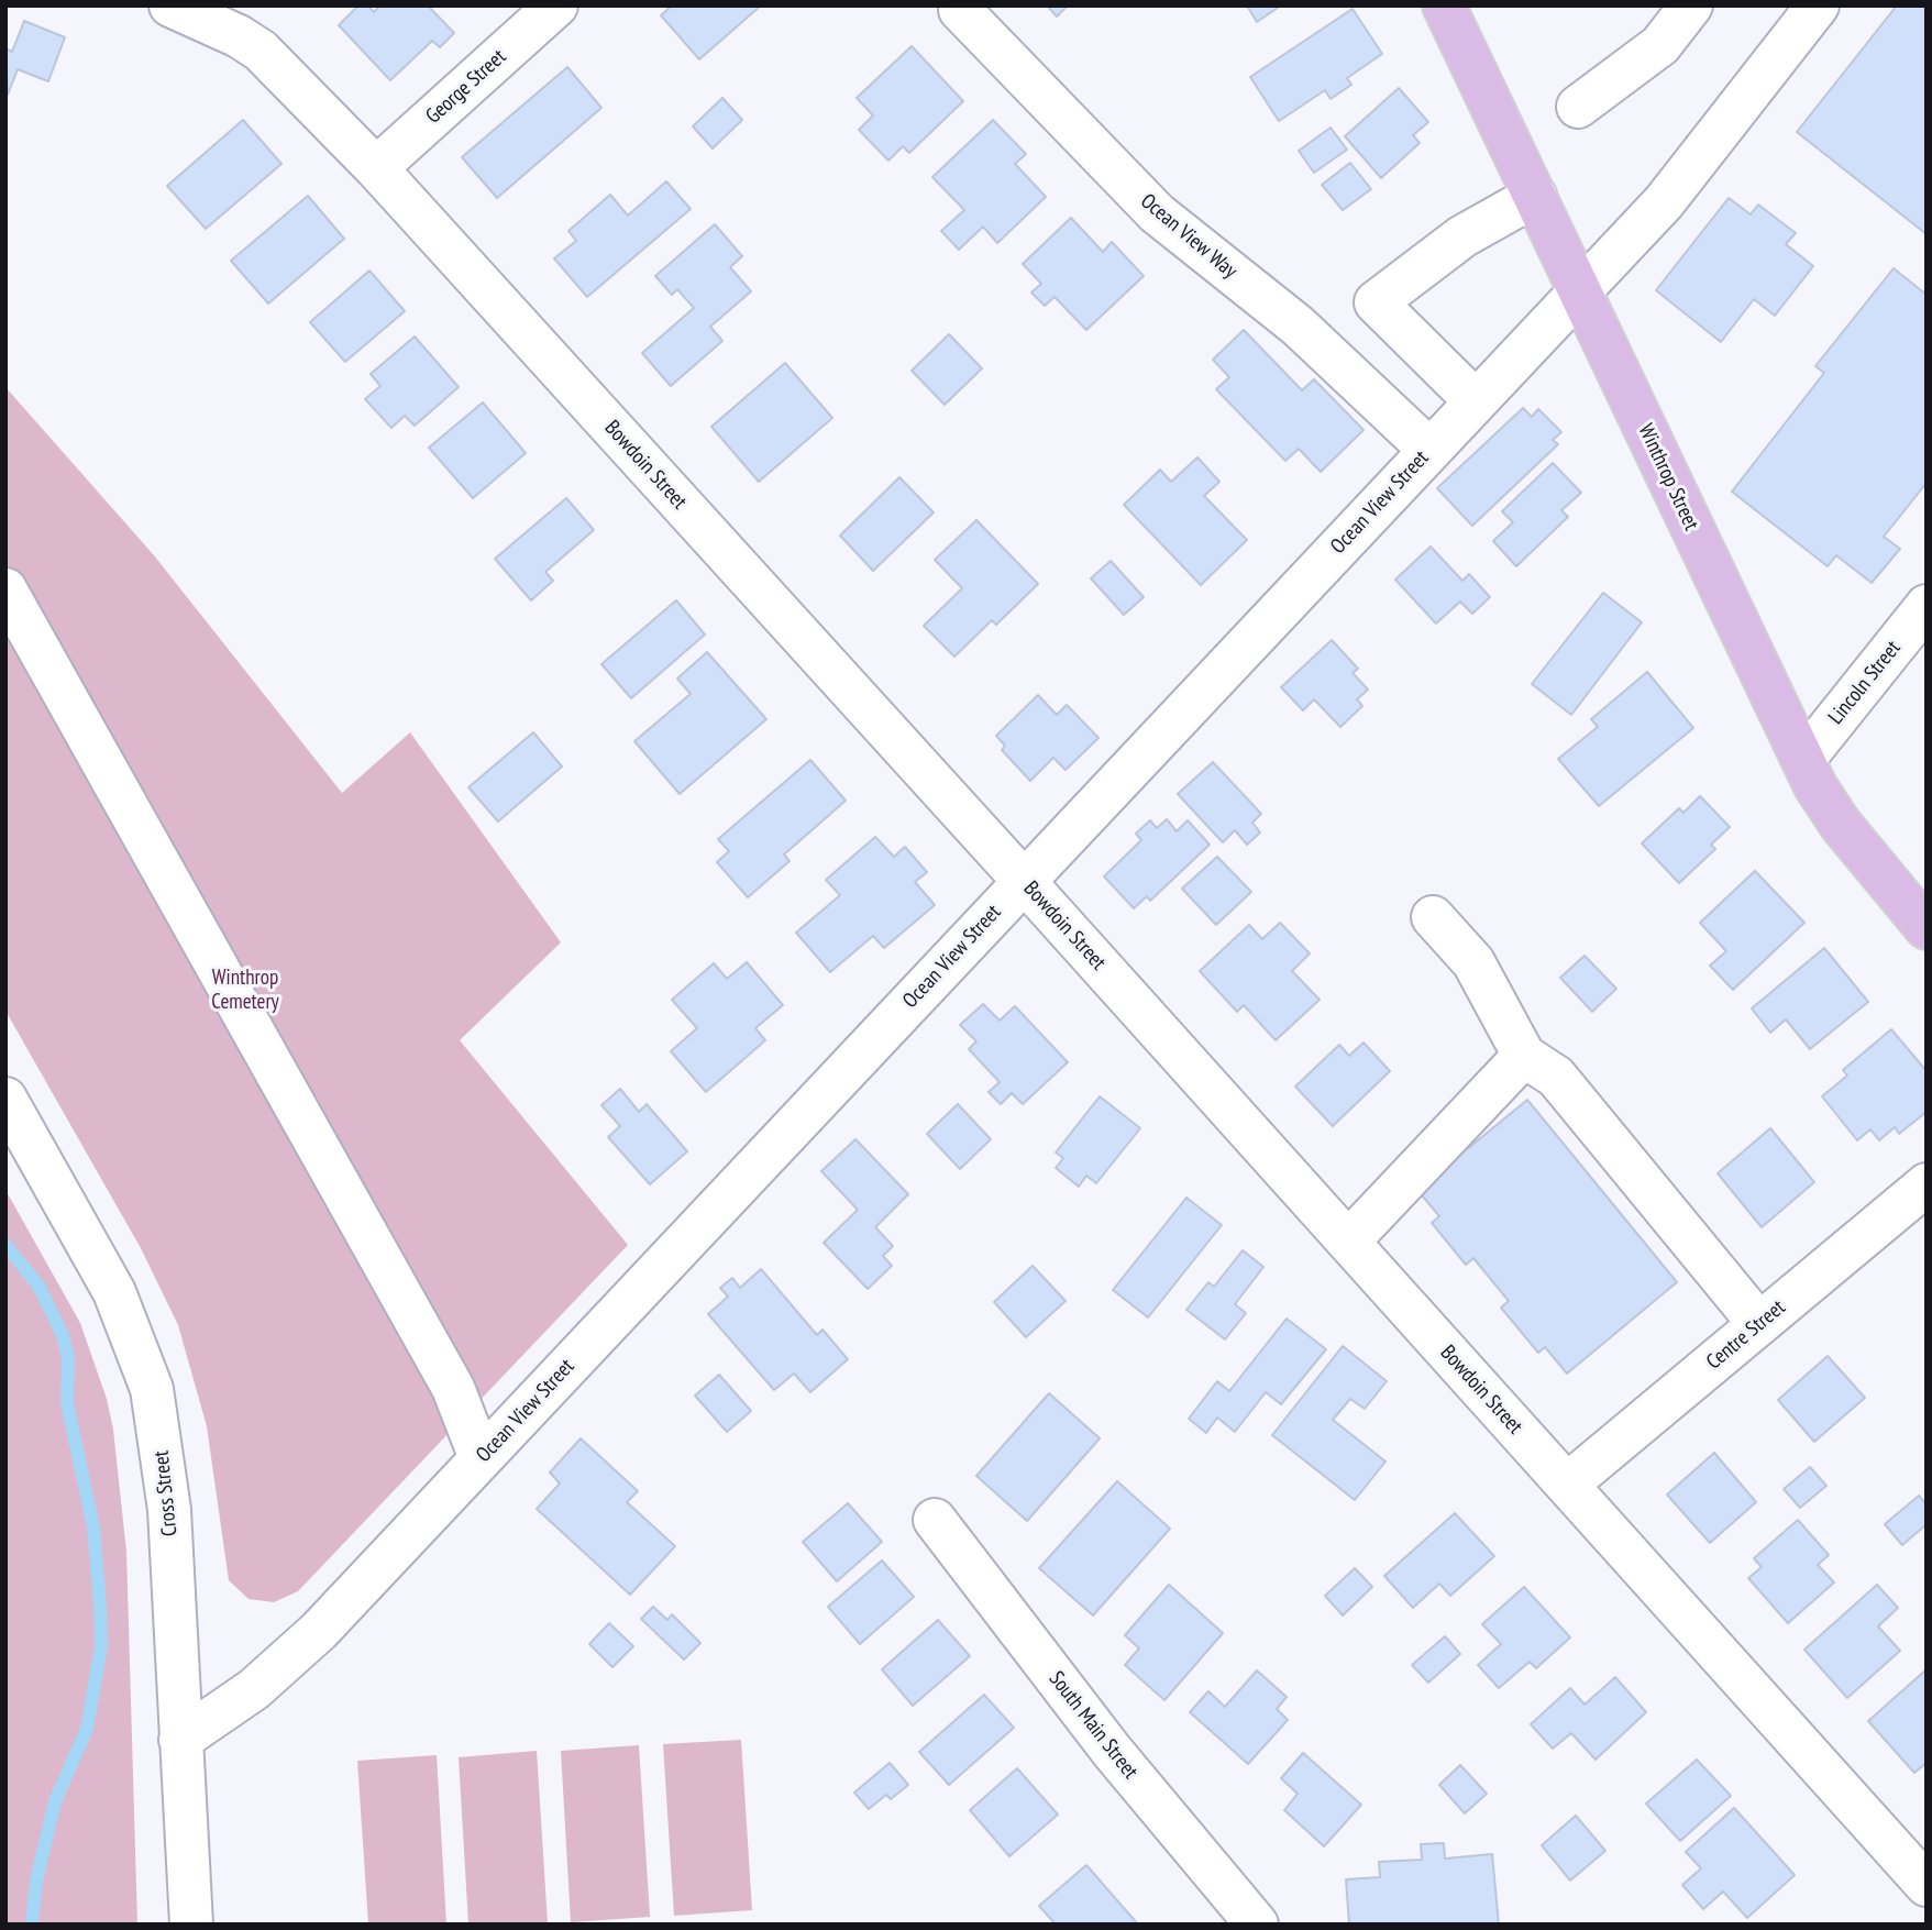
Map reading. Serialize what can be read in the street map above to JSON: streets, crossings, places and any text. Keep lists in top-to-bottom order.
{
  "streets": {
    "main road": ["Winthrop Street"],
    "street": [
      "George Street",
      "Ocean View Way",
      "Bowdoin Street",
      "Ocean View Street",
      "Lincoln Street",
      "Centre Street",
      "Cross Street",
      "South Main Street"
    ]
  },
  "crossings": [
    ["George Street", "Bowdoin Street"],
    ["Ocean View Way", "Ocean View Street"],
    ["Bowdoin Street", "Ocean View Street"],
    ["Bowdoin Street", "Centre Street"],
    ["Winthrop Street", "Ocean View Street"],
    ["Winthrop Street", "Lincoln Street"],
    ["Ocean View Street", "Cross Street"]
  ],
  "parks": ["Winthrop Cemetery"]
}
